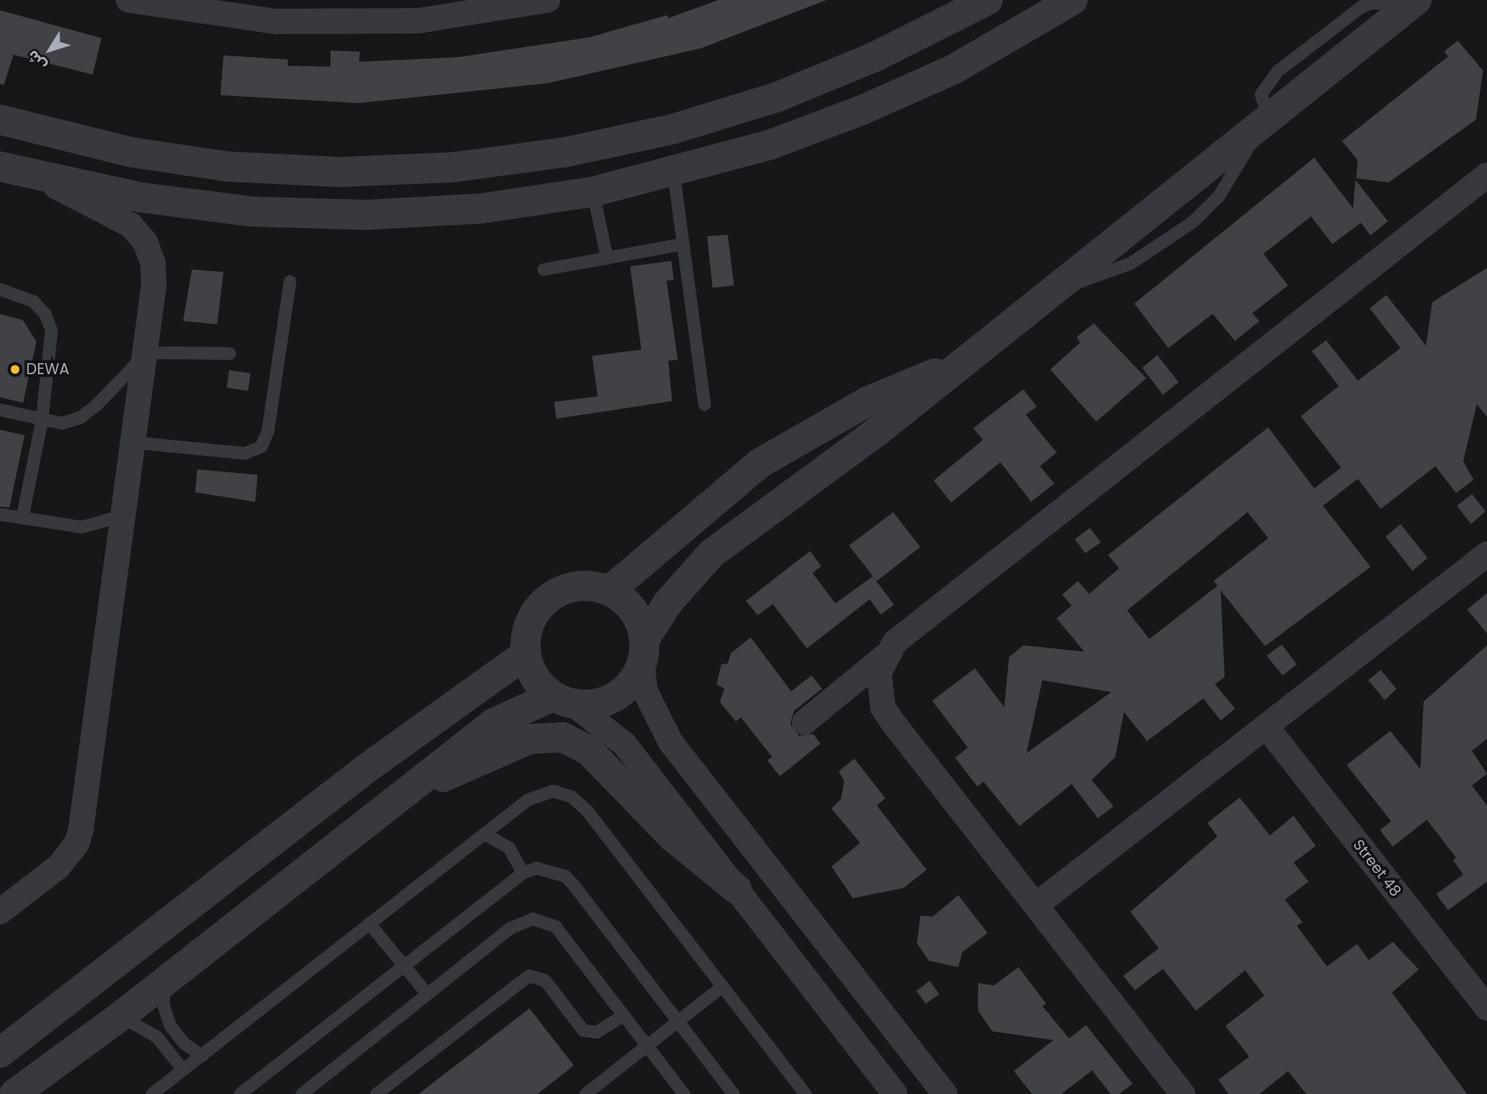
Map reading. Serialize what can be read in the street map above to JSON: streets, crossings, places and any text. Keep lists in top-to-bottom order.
{
  "streets": {
    "street": ["Street 48"]
  },
  "places": ["DEWA"],
  "north": "bottom left"
}
